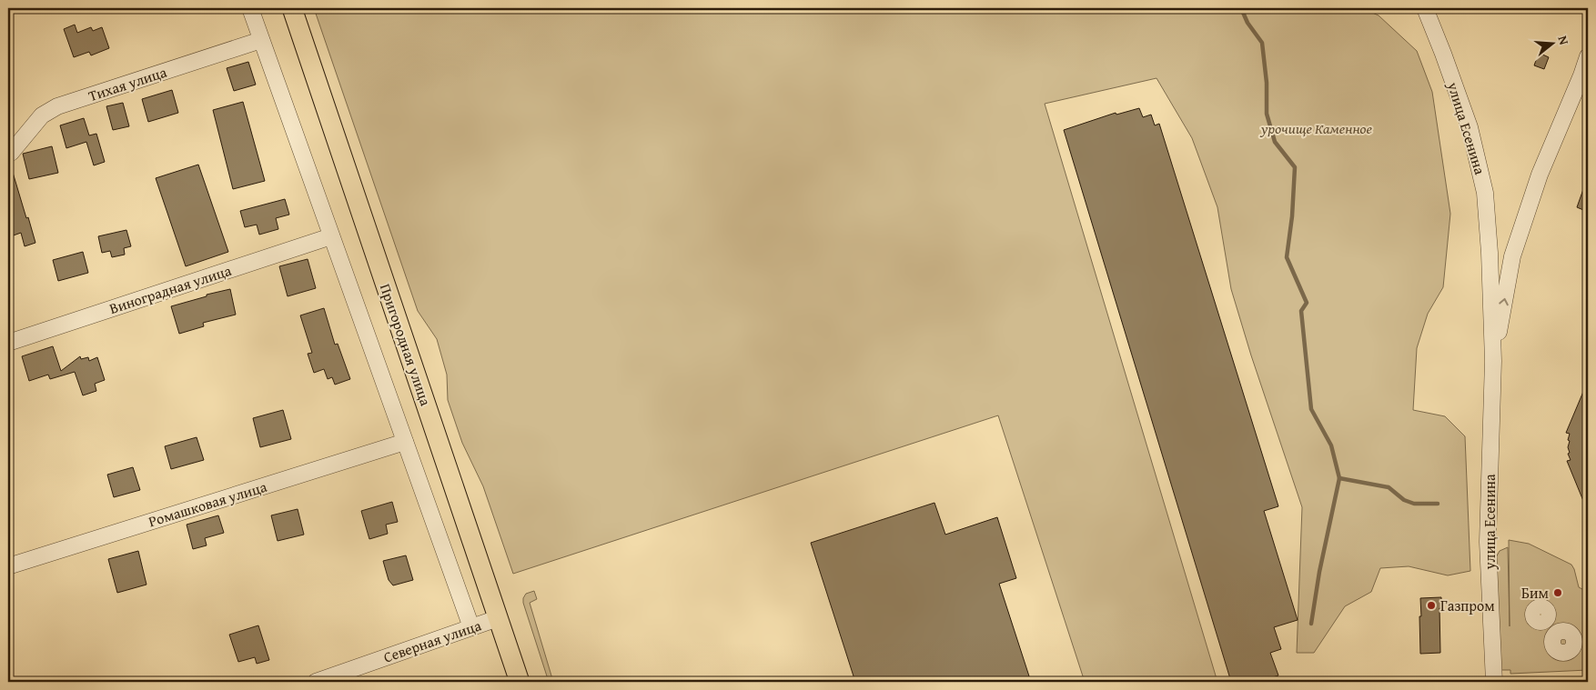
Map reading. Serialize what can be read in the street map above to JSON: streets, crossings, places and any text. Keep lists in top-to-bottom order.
{
  "streets": {
    "main road": ["Пригородная улица"],
    "street": [
      "Тихая улица",
      "улица Есенина",
      "Виноградная улица",
      "Ромашковая улица",
      "Северная улица"
    ]
  },
  "crossings": [
    ["Пригородная улица", "Северная улица"]
  ],
  "parks": ["урочище Каменное"],
  "places": ["Бим", "Газпром"],
  "north": "right"
}
